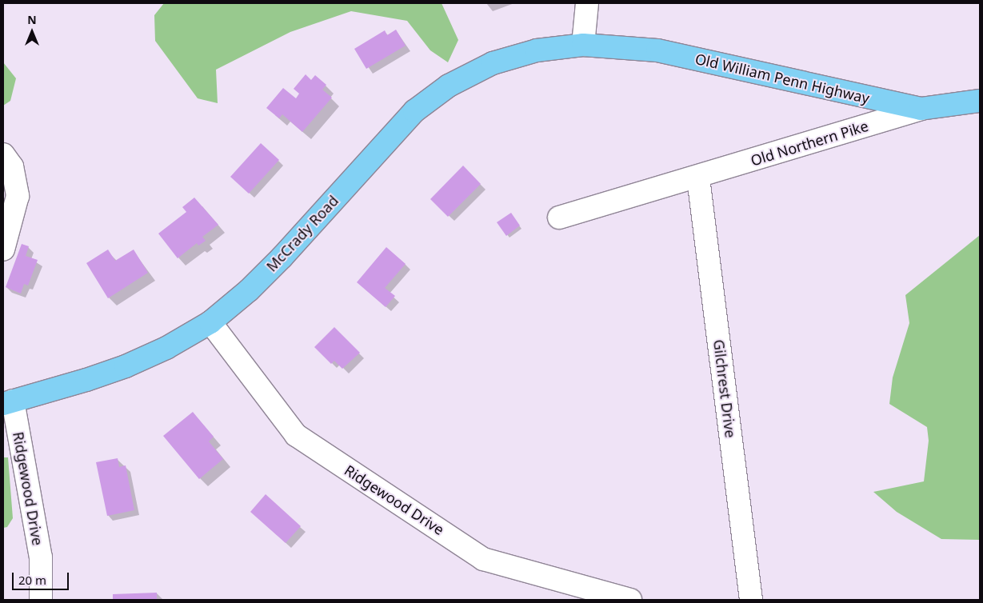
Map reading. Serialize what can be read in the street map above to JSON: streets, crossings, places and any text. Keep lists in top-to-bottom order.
{
  "streets": {
    "main road": ["Old William Penn Highway", "McCrady Road"],
    "street": ["Old Northern Pike", "Gilchrest Drive", "Ridgewood Drive"]
  },
  "crossings": [
    ["Old William Penn Highway", "Old Northern Pike"],
    ["Old William Penn Highway", "McCrady Road"],
    ["Old Northern Pike", "Gilchrest Drive"],
    ["McCrady Road", "Ridgewood Drive"]
  ],
  "scale_bar": "20 m",
  "north": "top"
}
